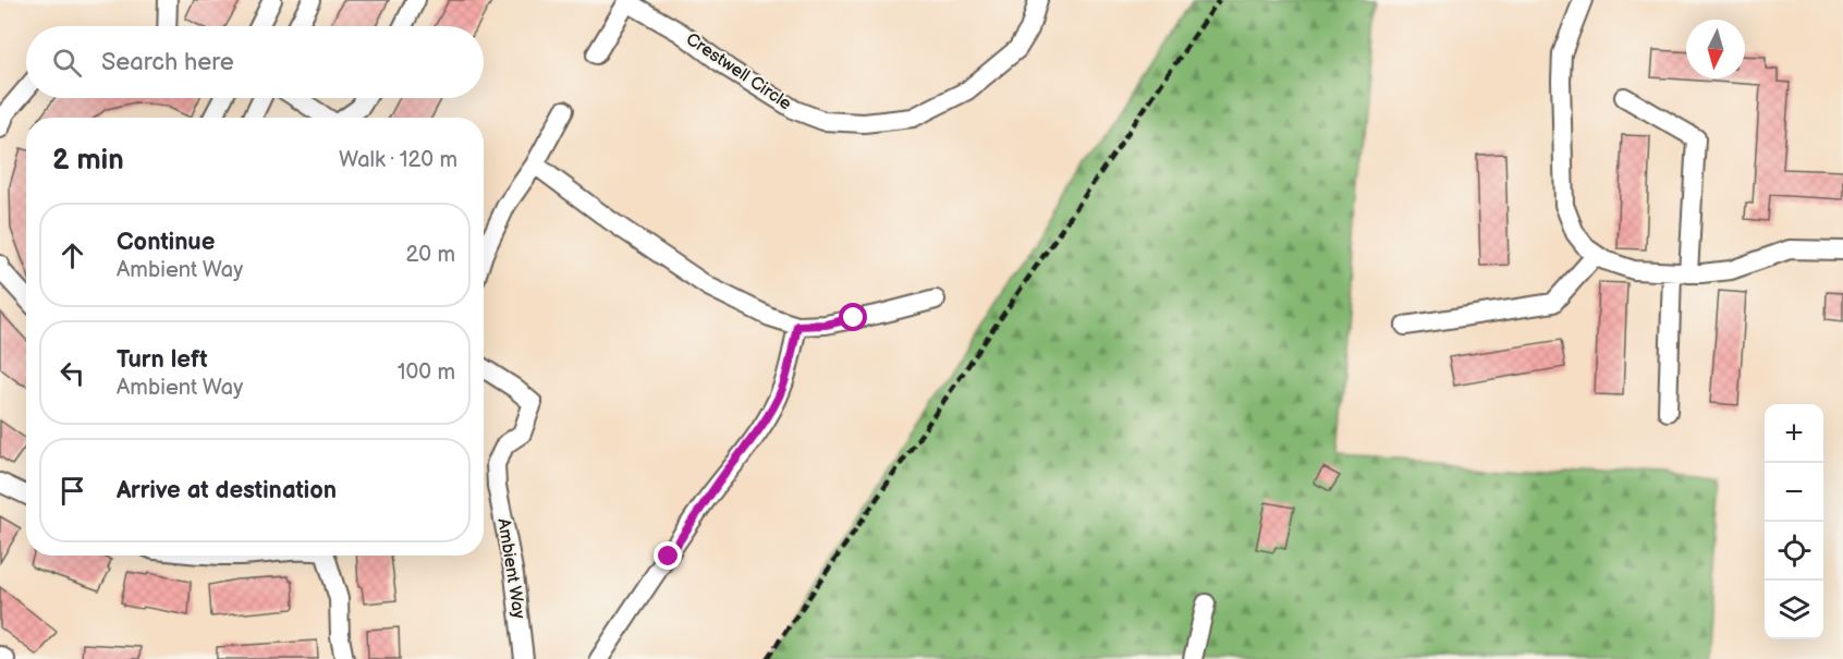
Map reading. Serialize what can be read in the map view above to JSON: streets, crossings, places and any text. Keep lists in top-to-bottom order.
{
  "streets": {
    "street": ["Crestwell Circle", "Ambient Way"]
  },
  "north": "bottom",
  "page": {
    "search": "Search here",
    "heading": ["2 min", "Walk · 120 m"],
    "list": [
      ["Continue", "Ambient Way", "20 m"],
      ["Turn left", "Ambient Way", "100 m"],
      "Arrive at destination"
    ],
    "map_buttons": ["+", "−"]
  }
}
